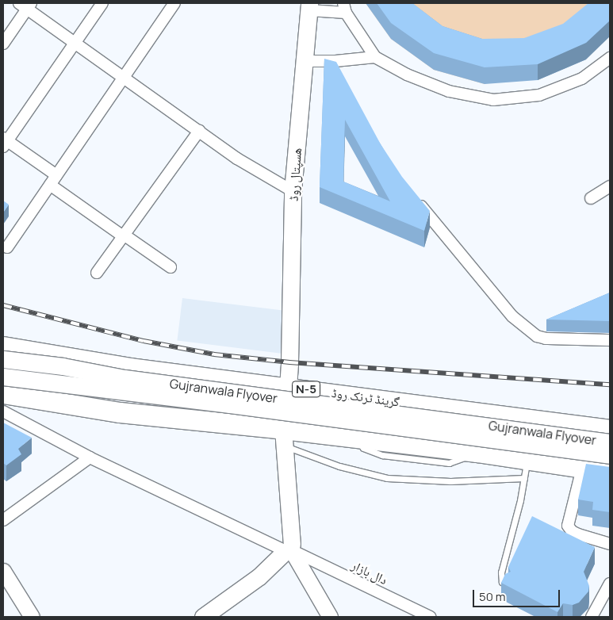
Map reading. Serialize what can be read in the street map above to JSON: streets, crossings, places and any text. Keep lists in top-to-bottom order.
{
  "streets": {
    "highway": ["N-5", "گرینڈ ٹرنک روڈ"],
    "main road": ["ھسپتال روڈ", "Gujranwala Flyover"],
    "street": ["دال بازار"]
  },
  "crossings": [
    ["ھسپتال روڈ", "گرینڈ ٹرنک روڈ"]
  ],
  "scale_bar": "50 m"
}
